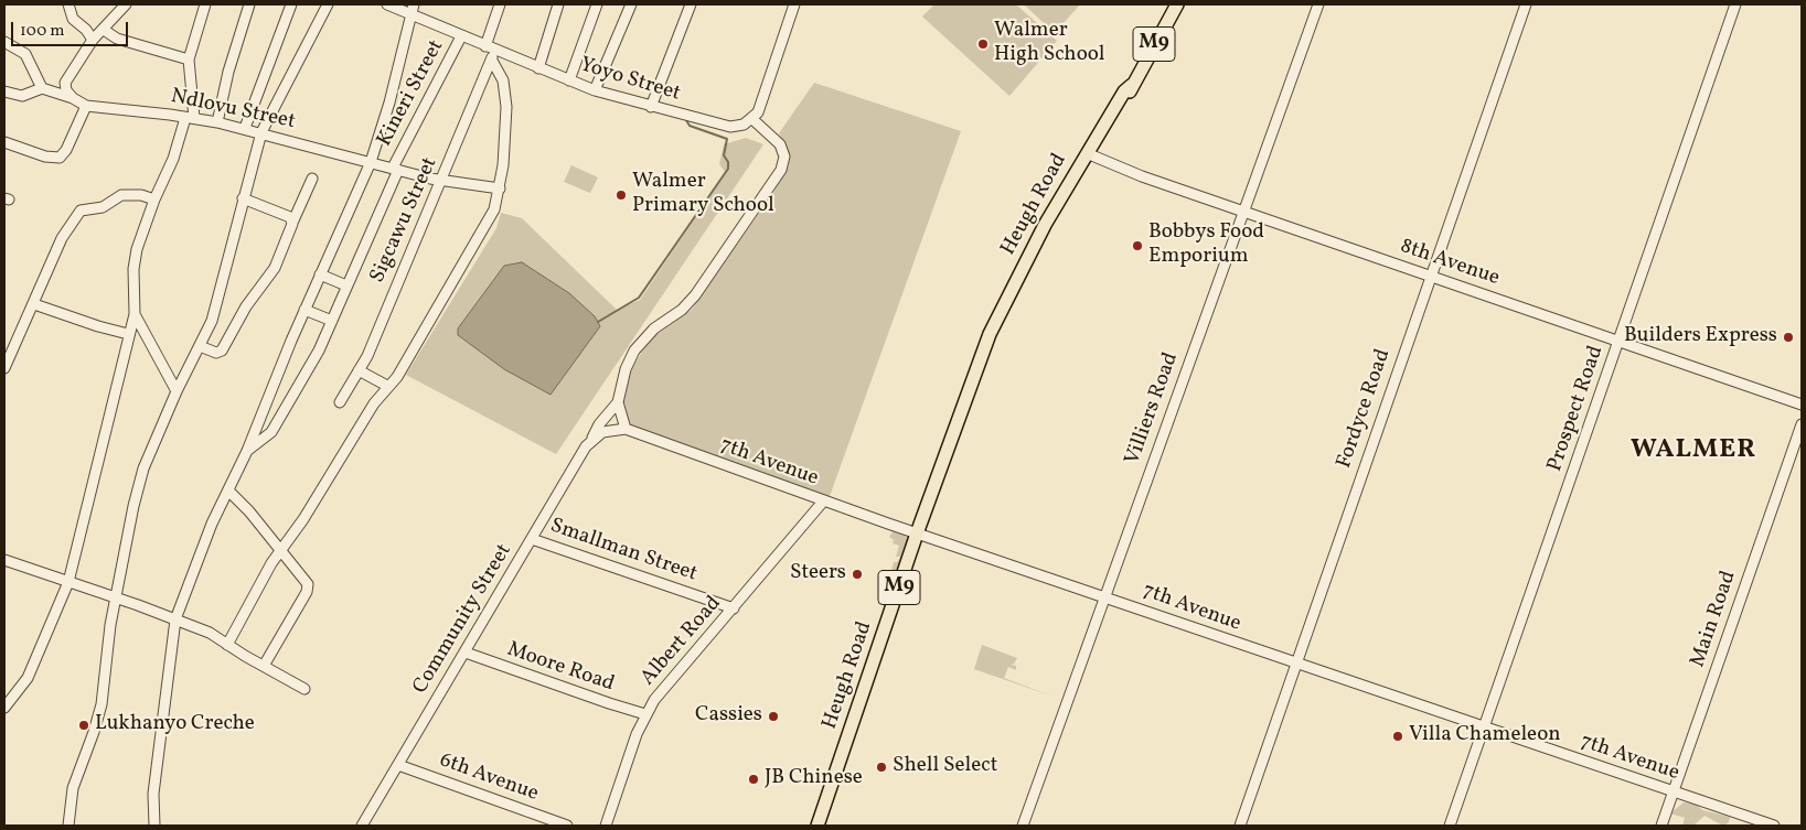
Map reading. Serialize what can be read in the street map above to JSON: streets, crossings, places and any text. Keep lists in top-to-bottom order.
{
  "streets": {
    "main road": ["M9", "Heugh Road"],
    "street": [
      "Yoyo Street",
      "Kineri Street",
      "Ndlovu Street",
      "Sigcawu Street",
      "8th Avenue",
      "Villiers Road",
      "Fordyce Road",
      "Prospect Road",
      "7th Avenue",
      "Smallman Street",
      "Community Street",
      "Main Road",
      "Albert Road",
      "Moore Road",
      "6th Avenue"
    ]
  },
  "crossings": [
    ["Yoyo Street", "Kineri Street"],
    ["Yoyo Street", "Sigcawu Street"],
    ["Kineri Street", "Ndlovu Street"],
    ["Ndlovu Street", "Sigcawu Street"],
    ["Heugh Road", "8th Avenue"],
    ["Heugh Road", "7th Avenue"],
    ["8th Avenue", "Villiers Road"],
    ["8th Avenue", "Fordyce Road"],
    ["8th Avenue", "Prospect Road"],
    ["Villiers Road", "7th Avenue"],
    ["Fordyce Road", "7th Avenue"],
    ["Prospect Road", "7th Avenue"],
    ["7th Avenue", "Community Street"],
    ["7th Avenue", "Main Road"],
    ["7th Avenue", "Albert Road"],
    ["Smallman Street", "Community Street"],
    ["Smallman Street", "Albert Road"],
    ["Community Street", "Moore Road"],
    ["Community Street", "6th Avenue"],
    ["Albert Road", "Moore Road"]
  ],
  "districts": ["WALMER"],
  "places": [
    "Walmer High School",
    "Walmer Primary School",
    "Bobbys Food Emporium",
    "Builders Express",
    "Steers",
    "Cassies",
    "Lukhanyo Creche",
    "Villa Chameleon",
    "Shell Select",
    "JB Chinese"
  ],
  "scale_bar": "100 m"
}
